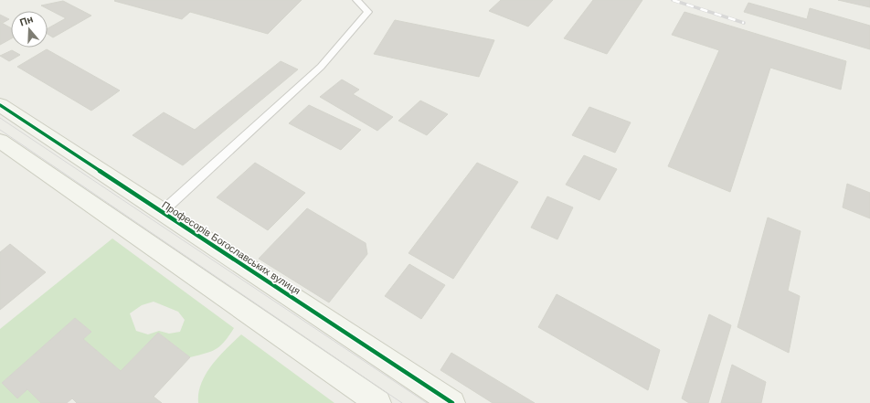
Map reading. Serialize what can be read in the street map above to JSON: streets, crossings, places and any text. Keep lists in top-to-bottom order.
{
  "streets": {
    "street": ["Професорів Богославських вулиця"]
  },
  "north": "top"
}
